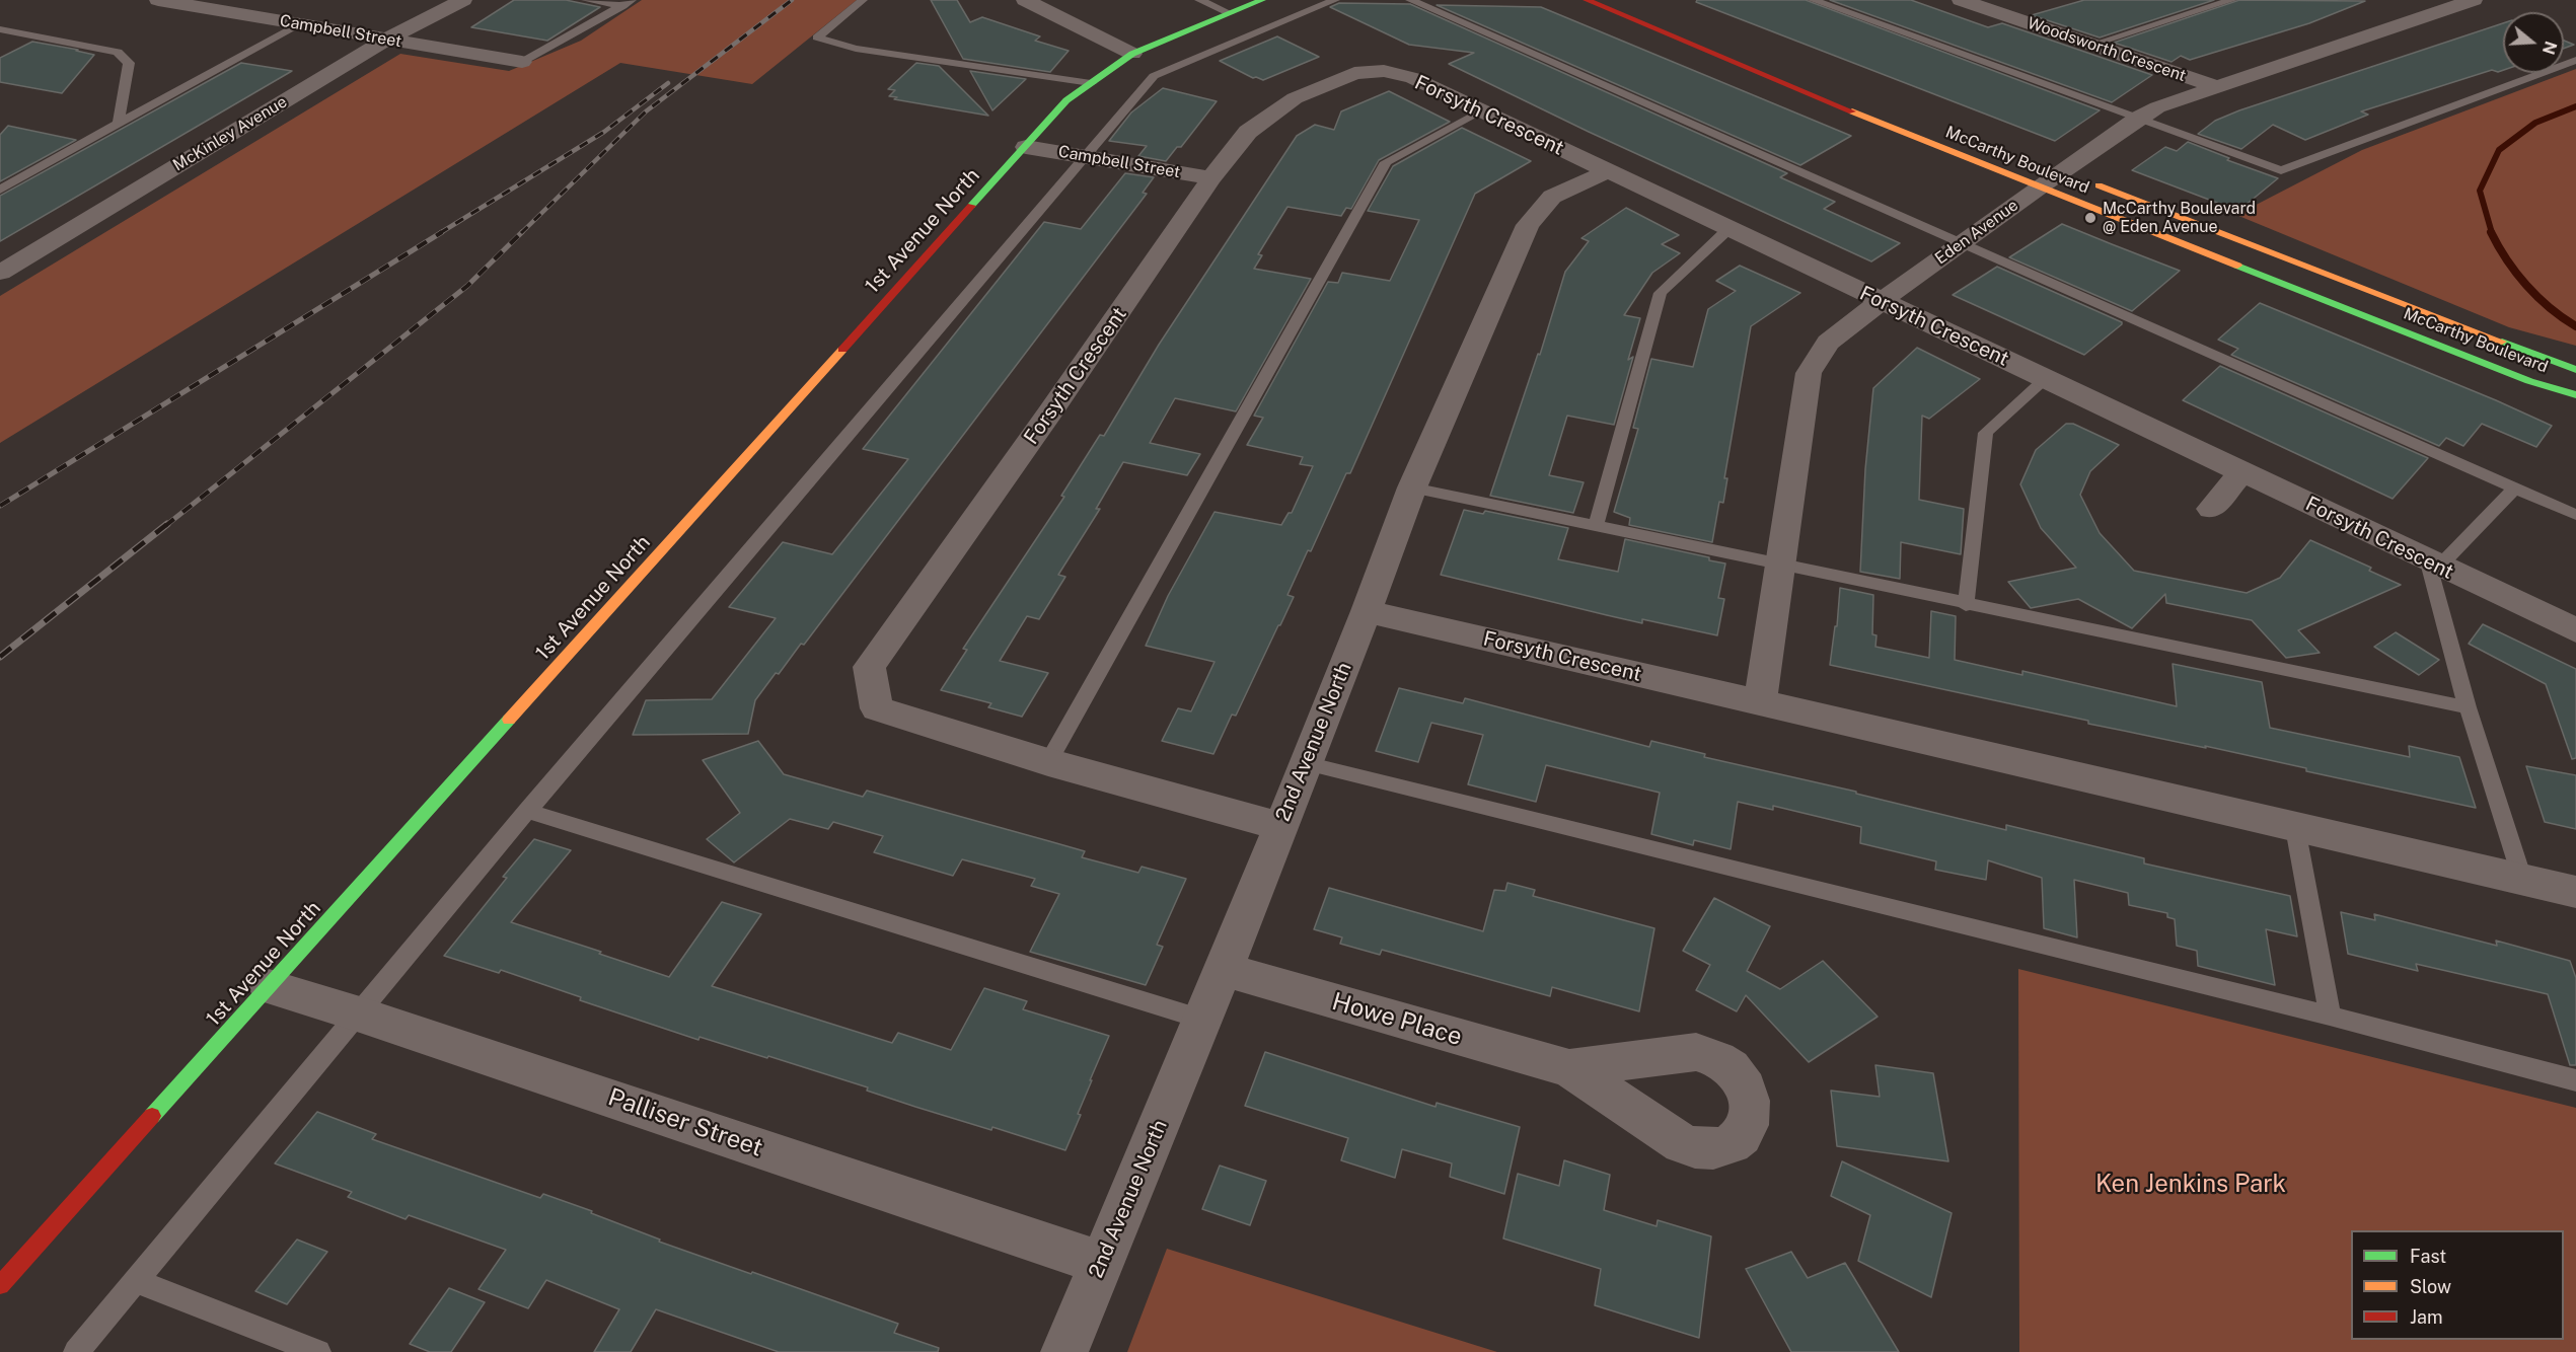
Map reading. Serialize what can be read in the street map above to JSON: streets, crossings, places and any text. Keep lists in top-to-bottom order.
{
  "streets": {
    "main road": ["McCarthy Boulevard", "1st Avenue North"],
    "street": [
      "Campbell Street",
      "Woodsworth Crescent",
      "Forsyth Crescent",
      "McKinley Avenue",
      "Eden Avenue",
      "2nd Avenue North",
      "Howe Place",
      "Palliser Street"
    ]
  },
  "crossings": [
    ["Campbell Street", "Forsyth Crescent"],
    ["Campbell Street", "McKinley Avenue"],
    ["Campbell Street", "1st Avenue North"],
    ["Woodsworth Crescent", "Eden Avenue"],
    ["Forsyth Crescent", "Eden Avenue"],
    ["Forsyth Crescent", "2nd Avenue North"],
    ["McCarthy Boulevard", "Eden Avenue"],
    ["1st Avenue North", "Palliser Street"],
    ["2nd Avenue North", "Howe Place"],
    ["2nd Avenue North", "Palliser Street"]
  ],
  "parks": ["Ken Jenkins Park"],
  "places": ["McCarthy Boulevard @ Eden Avenue"],
  "legend": ["Fast", "Slow", "Jam"],
  "north": "right"
}
